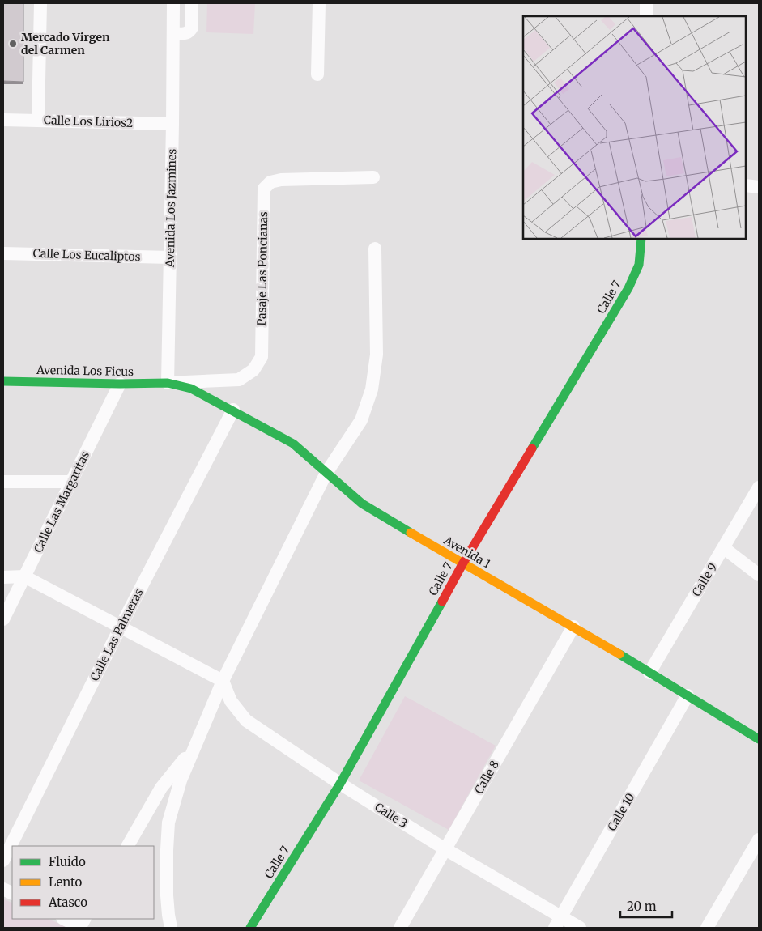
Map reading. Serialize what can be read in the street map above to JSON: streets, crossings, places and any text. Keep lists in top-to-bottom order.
{
  "streets": {
    "street": [
      "Calle Los Lirios2",
      "Avenida Los Jazmines",
      "Calle Los Eucaliptos",
      "Pasaje Las Poncianas",
      "Calle 7",
      "Avenida Los Ficus",
      "Calle Las Margaritas",
      "Avenida 1",
      "Calle 9",
      "Calle Las Palmeras",
      "Calle 8",
      "Calle 10",
      "Calle 3"
    ]
  },
  "crossings": [
    ["Calle Los Lirios2", "Avenida Los Jazmines"],
    ["Avenida Los Jazmines", "Calle Los Eucaliptos"],
    ["Avenida Los Jazmines", "Pasaje Las Poncianas"],
    ["Avenida Los Jazmines", "Avenida Los Ficus"],
    ["Avenida Los Jazmines", "Avenida 1"],
    ["Pasaje Las Poncianas", "Avenida Los Ficus"],
    ["Pasaje Las Poncianas", "Avenida 1"],
    ["Calle 7", "Avenida 1"],
    ["Calle 7", "Calle 3"],
    ["Avenida Los Ficus", "Calle Las Margaritas"],
    ["Avenida Los Ficus", "Avenida 1"],
    ["Avenida 1", "Calle 9"],
    ["Avenida 1", "Calle Las Palmeras"],
    ["Avenida 1", "Calle 8"],
    ["Avenida 1", "Calle 10"],
    ["Calle 8", "Calle 3"],
    ["Calle 10", "Calle 3"]
  ],
  "places": ["Mercado Virgen del Carmen"],
  "legend": ["Fluido", "Lento", "Atasco"],
  "scale_bar": "20 m"
}
